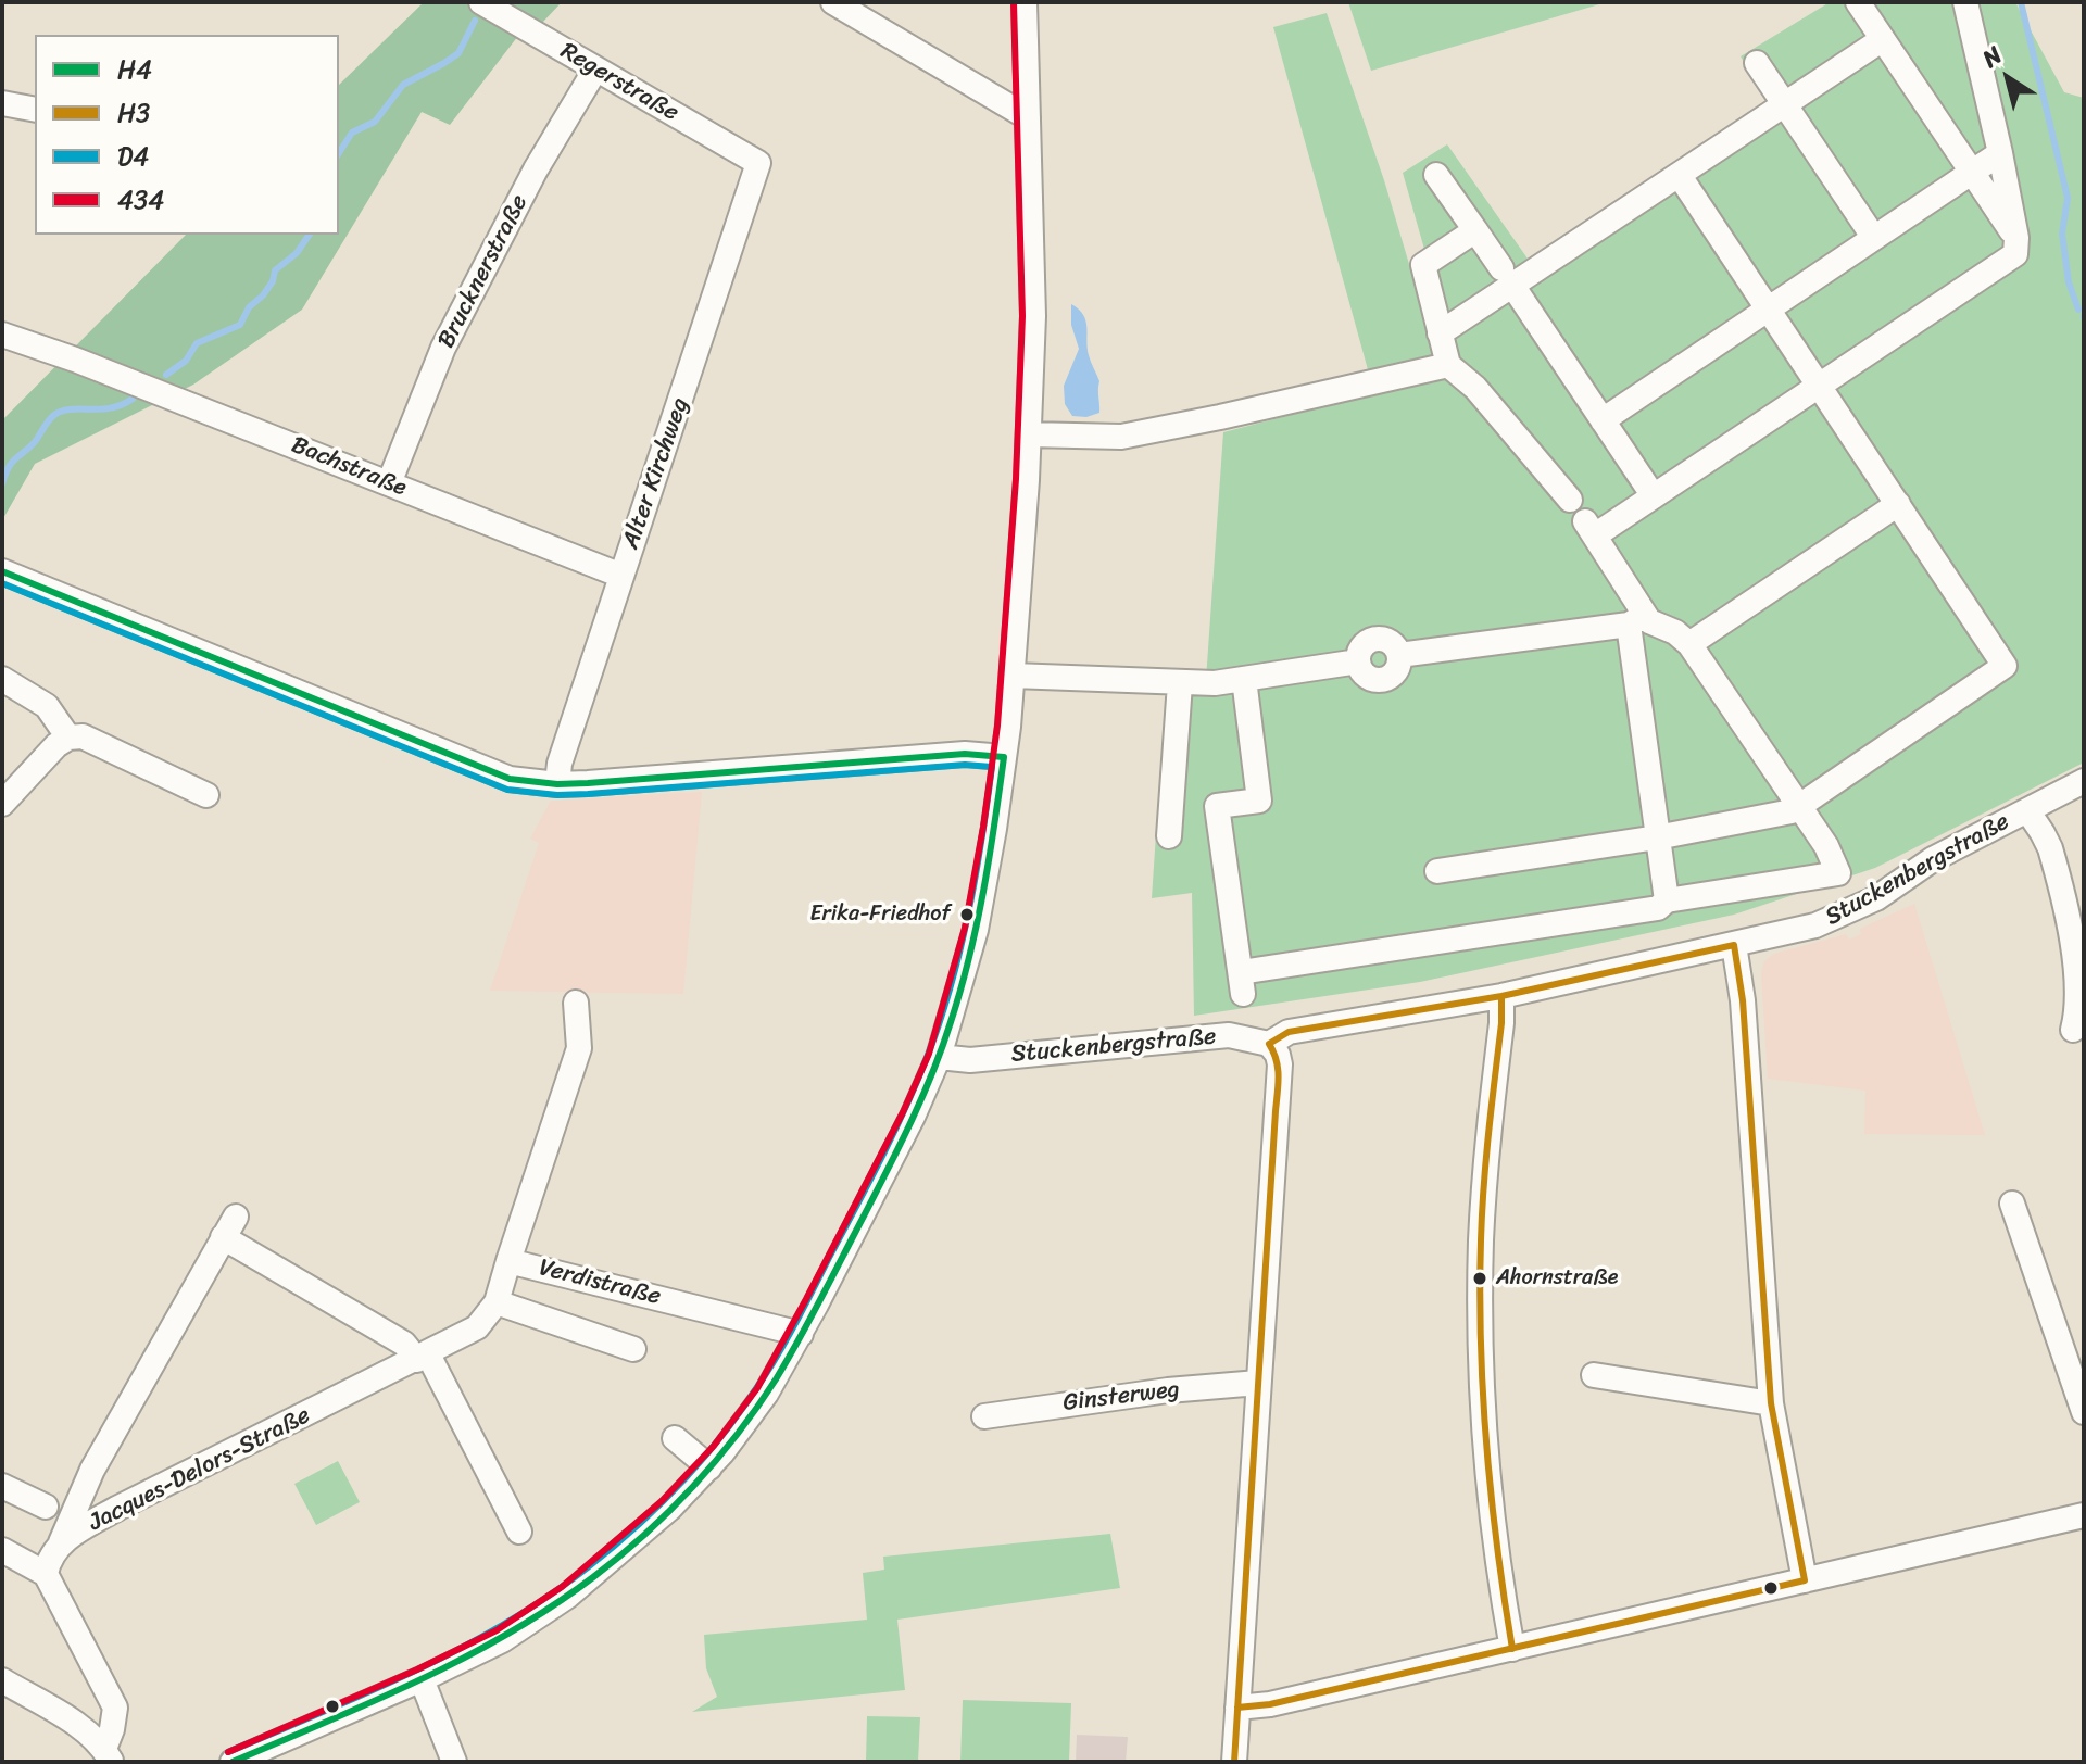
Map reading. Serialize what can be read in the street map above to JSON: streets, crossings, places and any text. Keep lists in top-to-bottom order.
{
  "streets": {
    "street": [
      "Regerstraße",
      "Brucknerstraße",
      "Bachstraße",
      "Alter Kirchweg",
      "Stuckenbergstraße",
      "Verdistraße",
      "Ginsterweg",
      "Jacques-Delors-Straße"
    ]
  },
  "crossings": [
    ["Regerstraße", "Brucknerstraße"],
    ["Regerstraße", "Alter Kirchweg"],
    ["Brucknerstraße", "Bachstraße"],
    ["Bachstraße", "Alter Kirchweg"],
    ["Verdistraße", "Jacques-Delors-Straße"]
  ],
  "places": ["Erika-Friedhof", "Ahornstraße"],
  "lines": [
    "transit line 434",
    "transit line H4",
    "transit line D4",
    "transit line H3"
  ],
  "legend": [
    "H4",
    "H3",
    "D4",
    "434"
  ],
  "north": "top left"
}
